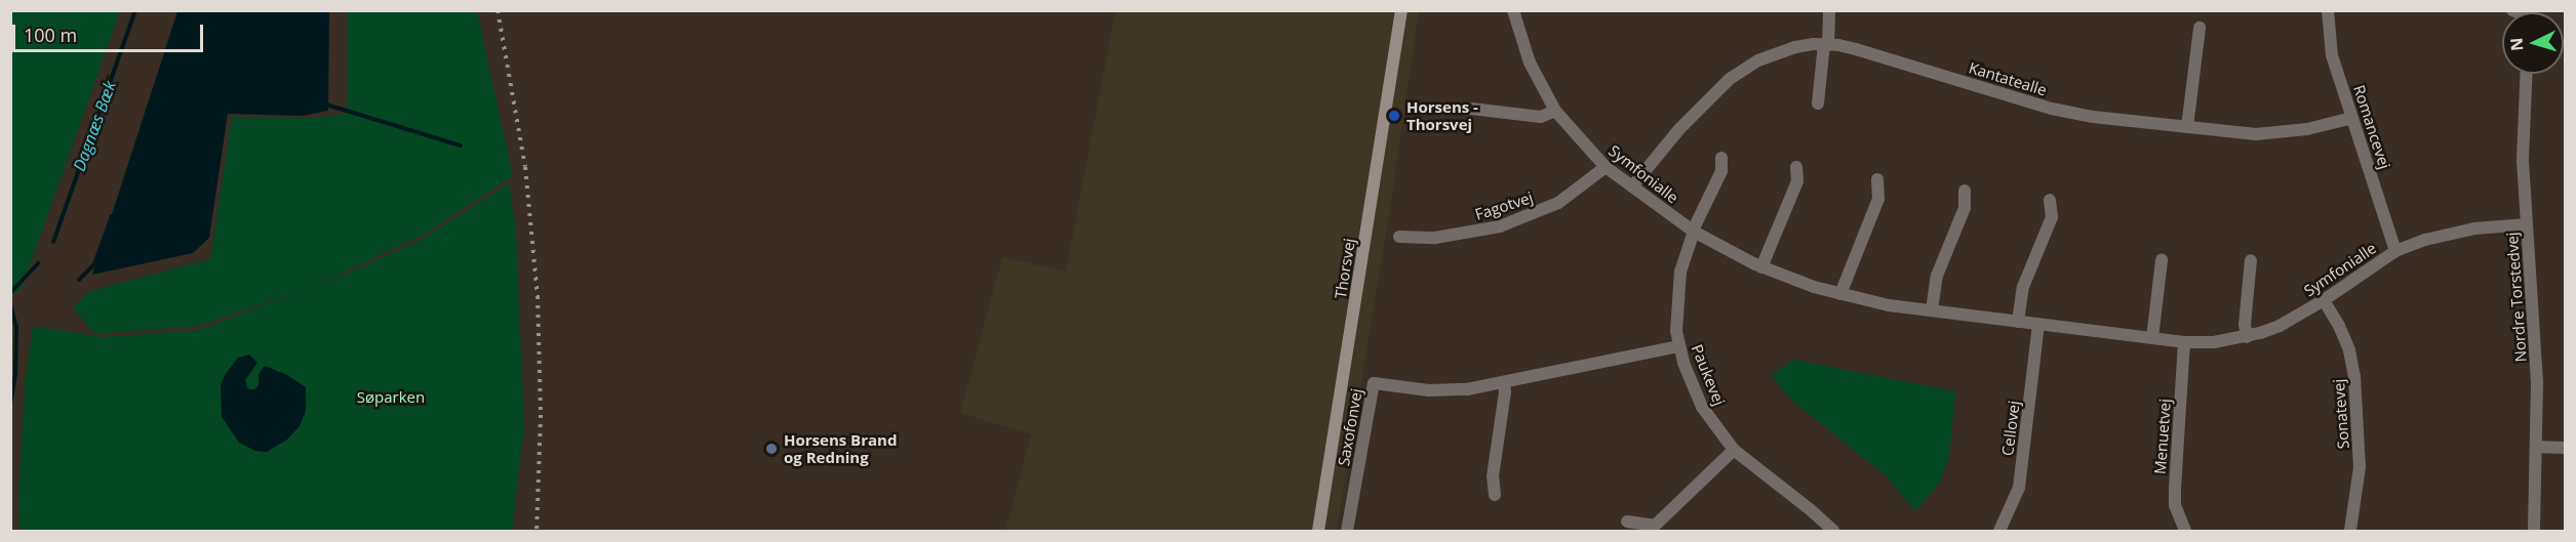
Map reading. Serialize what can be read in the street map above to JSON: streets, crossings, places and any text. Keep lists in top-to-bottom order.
{
  "streets": {
    "street": [
      "Kantatealle",
      "Romancevej",
      "Symfonialle",
      "Fagotvej",
      "Thorsvej",
      "Nordre Torstedvej",
      "Paukevej",
      "Sonatevej",
      "Saxofonvej",
      "Cellovej",
      "Menuetvej"
    ]
  },
  "crossings": [
    ["Kantatealle", "Romancevej"],
    ["Kantatealle", "Symfonialle"],
    ["Romancevej", "Symfonialle"],
    ["Symfonialle", "Fagotvej"],
    ["Symfonialle", "Nordre Torstedvej"],
    ["Symfonialle", "Paukevej"],
    ["Symfonialle", "Sonatevej"],
    ["Symfonialle", "Cellovej"],
    ["Symfonialle", "Menuetvej"],
    ["Paukevej", "Saxofonvej"]
  ],
  "water": ["Dagnæs Bæk"],
  "parks": ["Søparken"],
  "places": ["Horsens - Thorsvej", "Horsens Brand og Redning"],
  "scale_bar": "100 m",
  "north": "left"
}
